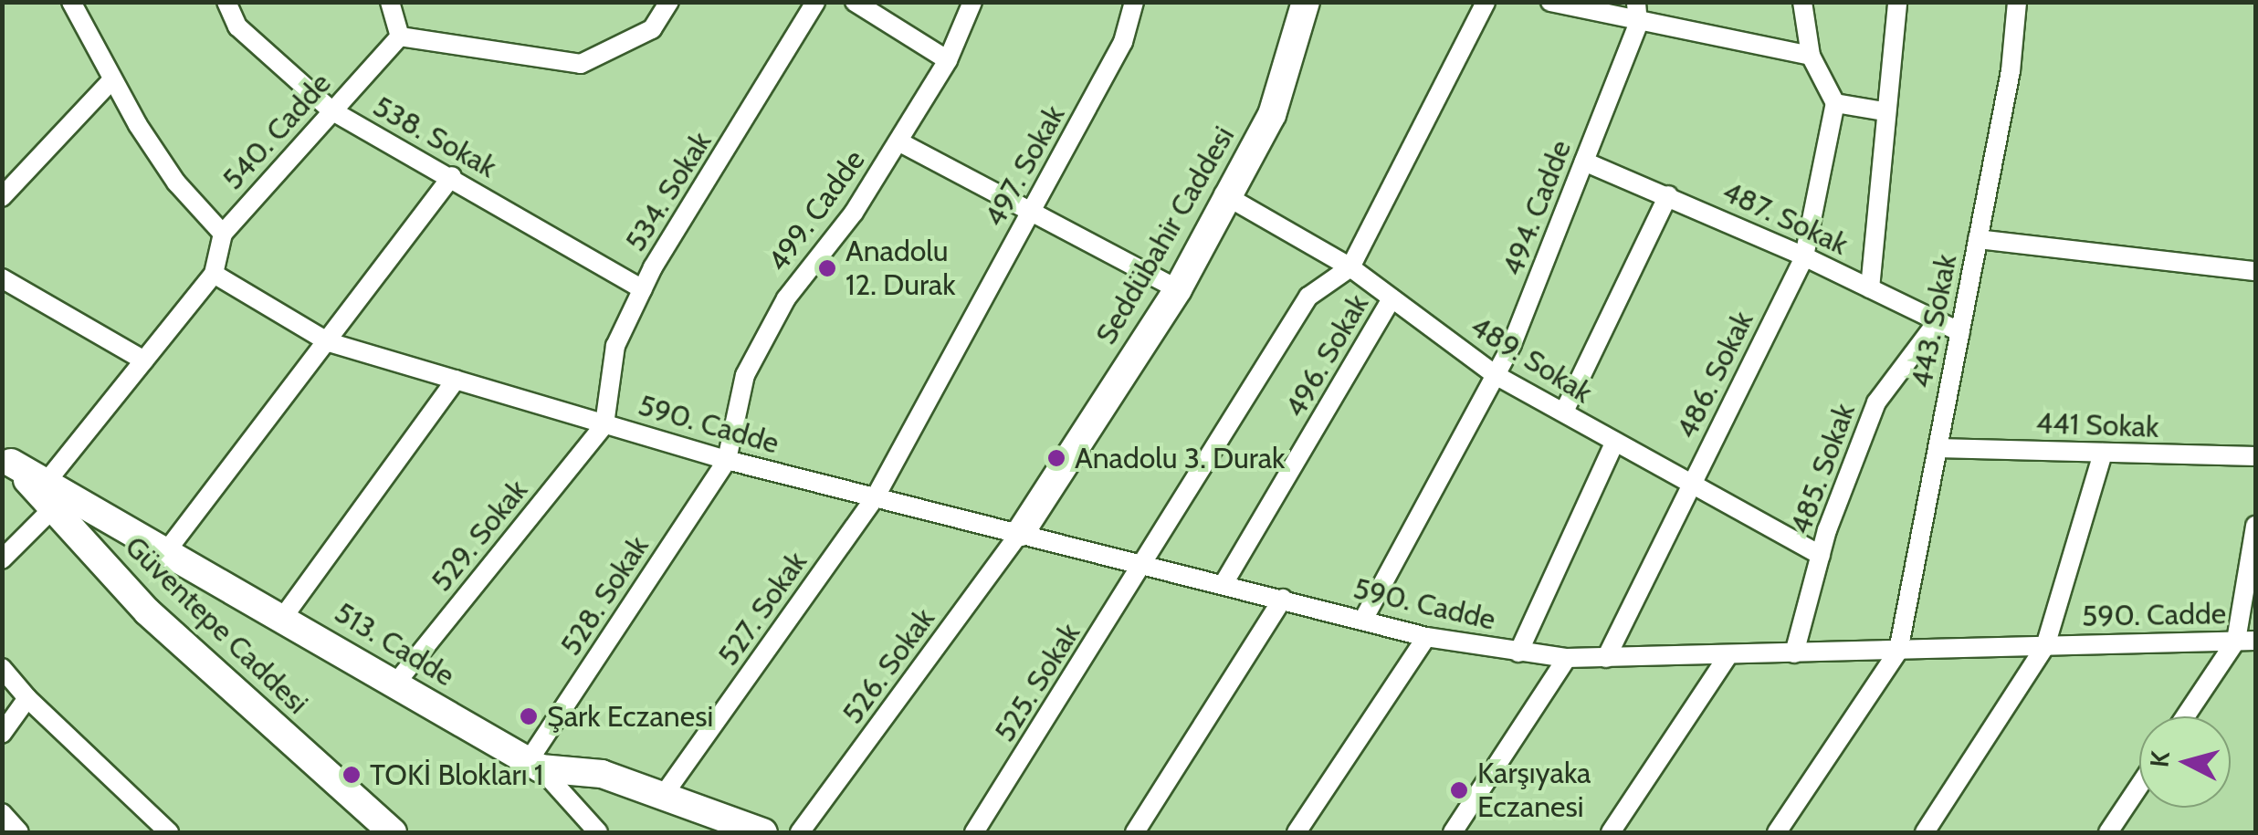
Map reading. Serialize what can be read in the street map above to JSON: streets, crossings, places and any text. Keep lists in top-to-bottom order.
{
  "streets": {
    "street": [
      "540. Cadde",
      "538. Sokak",
      "497. Sokak",
      "534. Sokak",
      "494. Cadde",
      "499. Cadde",
      "487. Sokak",
      "Seddübahir Caddesi",
      "443. Sokak",
      "496. Sokak",
      "489. Sokak",
      "486. Sokak",
      "590. Cadde",
      "441 Sokak",
      "485. Sokak",
      "529. Sokak",
      "528. Sokak",
      "527. Sokak",
      "Güventepe Caddesi",
      "513. Cadde",
      "526. Sokak",
      "525. Sokak"
    ]
  },
  "crossings": [
    ["540. Cadde", "538. Sokak"],
    ["540. Cadde", "590. Cadde"],
    ["538. Sokak", "534. Sokak"],
    ["497. Sokak", "590. Cadde"],
    ["497. Sokak", "527. Sokak"],
    ["534. Sokak", "590. Cadde"],
    ["534. Sokak", "529. Sokak"],
    ["494. Cadde", "487. Sokak"],
    ["494. Cadde", "489. Sokak"],
    ["494. Cadde", "590. Cadde"],
    ["499. Cadde", "590. Cadde"],
    ["499. Cadde", "528. Sokak"],
    ["487. Sokak", "443. Sokak"],
    ["487. Sokak", "486. Sokak"],
    ["487. Sokak", "485. Sokak"],
    ["Seddübahir Caddesi", "489. Sokak"],
    ["Seddübahir Caddesi", "590. Cadde"],
    ["Seddübahir Caddesi", "526. Sokak"],
    ["443. Sokak", "590. Cadde"],
    ["443. Sokak", "441 Sokak"],
    ["496. Sokak", "489. Sokak"],
    ["496. Sokak", "590. Cadde"],
    ["489. Sokak", "486. Sokak"],
    ["489. Sokak", "485. Sokak"],
    ["489. Sokak", "525. Sokak"],
    ["486. Sokak", "590. Cadde"],
    ["590. Cadde", "485. Sokak"],
    ["590. Cadde", "529. Sokak"],
    ["590. Cadde", "528. Sokak"],
    ["590. Cadde", "527. Sokak"],
    ["590. Cadde", "526. Sokak"],
    ["590. Cadde", "525. Sokak"],
    ["529. Sokak", "513. Cadde"],
    ["528. Sokak", "513. Cadde"],
    ["527. Sokak", "513. Cadde"],
    ["Güventepe Caddesi", "513. Cadde"]
  ],
  "places": [
    "Anadolu 12. Durak",
    "Anadolu 3. Durak",
    "Şark Eczanesi",
    "TOKİ Blokları 1",
    "Karşıyaka Eczanesi"
  ],
  "north": "left"
}
